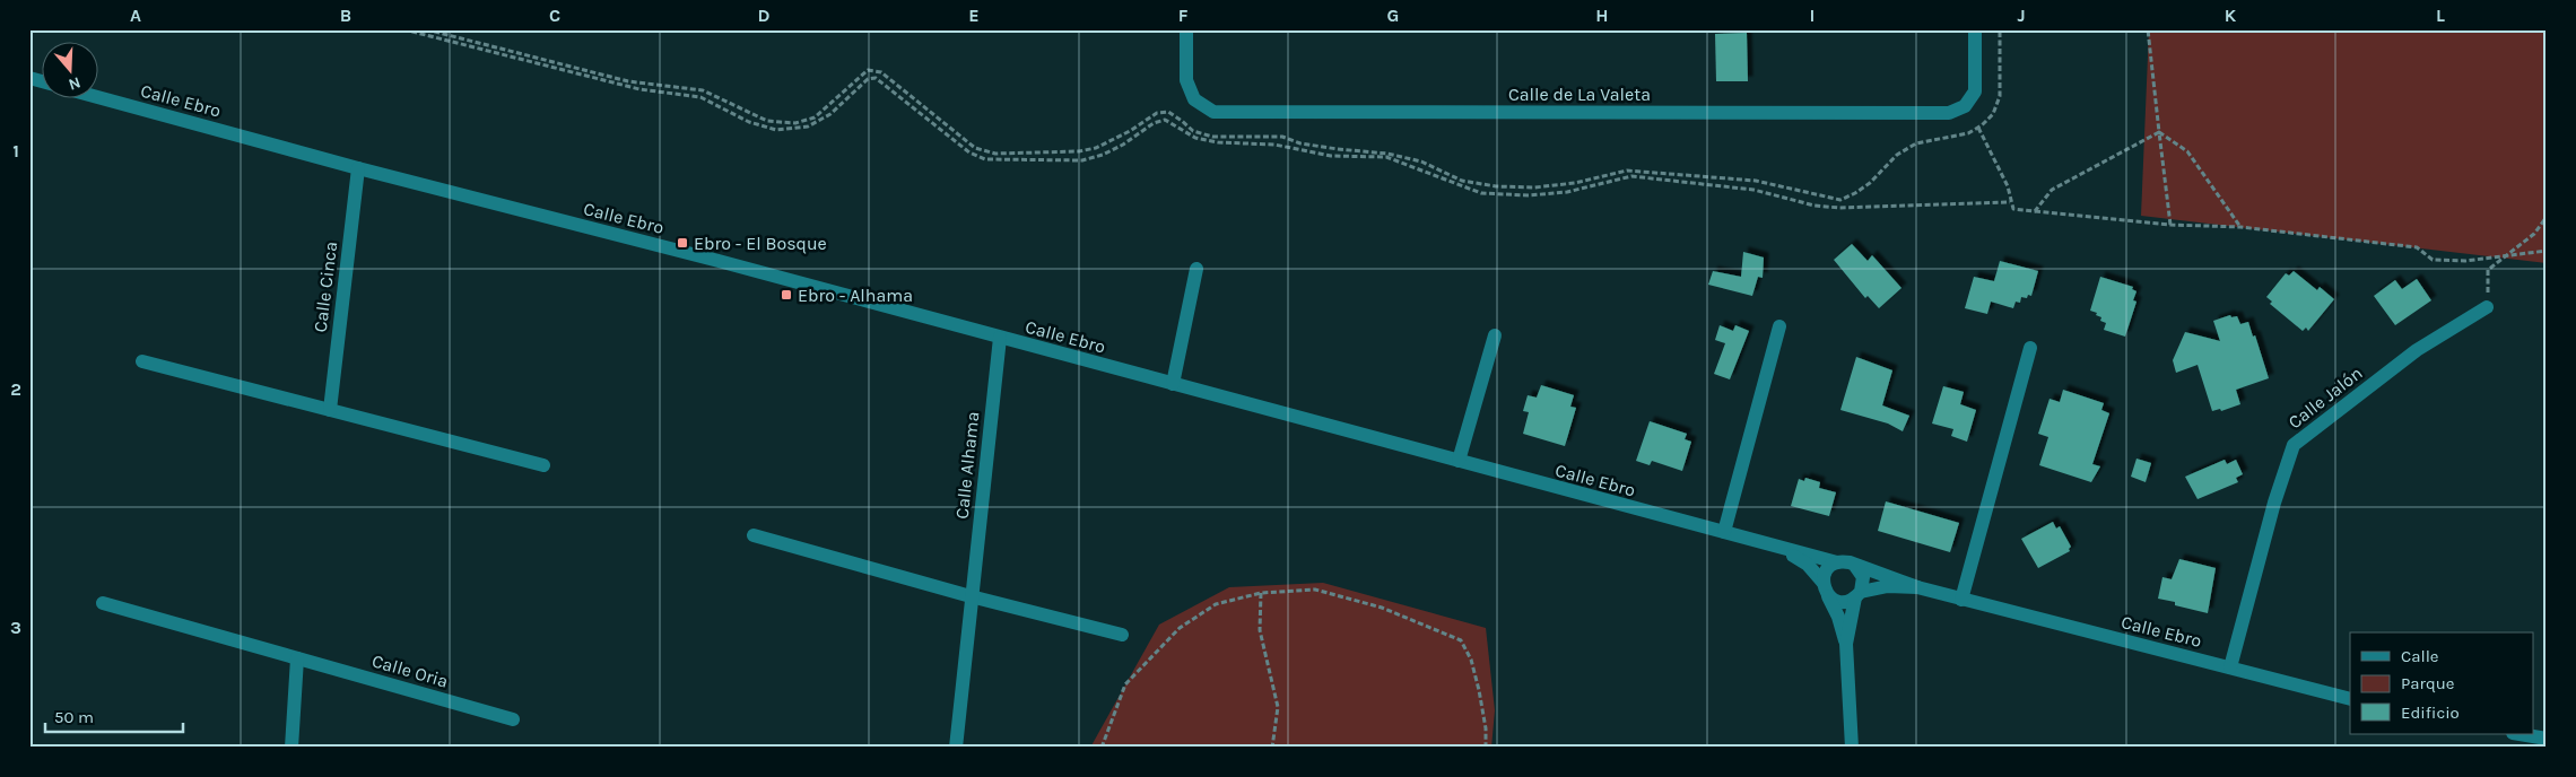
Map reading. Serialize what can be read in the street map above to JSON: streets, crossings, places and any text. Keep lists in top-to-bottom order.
{
  "streets": {
    "street": [
      "Calle de La Valeta",
      "Calle Ebro",
      "Calle Cinca",
      "Calle Jalón",
      "Calle Alhama",
      "Calle Oria"
    ]
  },
  "crossings": [
    ["Calle Ebro", "Calle Cinca"],
    ["Calle Ebro", "Calle Jalón"],
    ["Calle Ebro", "Calle Alhama"]
  ],
  "places": {
    "transit": ["Ebro - El Bosque", "Ebro - Alhama"]
  },
  "legend": ["Calle", "Parque", "Edificio"],
  "scale_bar": "50 m",
  "north": "bottom",
  "grid": {
    "columns": [
      "A",
      "B",
      "C",
      "D",
      "E",
      "F",
      "G",
      "H",
      "I",
      "J",
      "K",
      "L"
    ],
    "rows": ["1", "2", "3"]
  }
}
